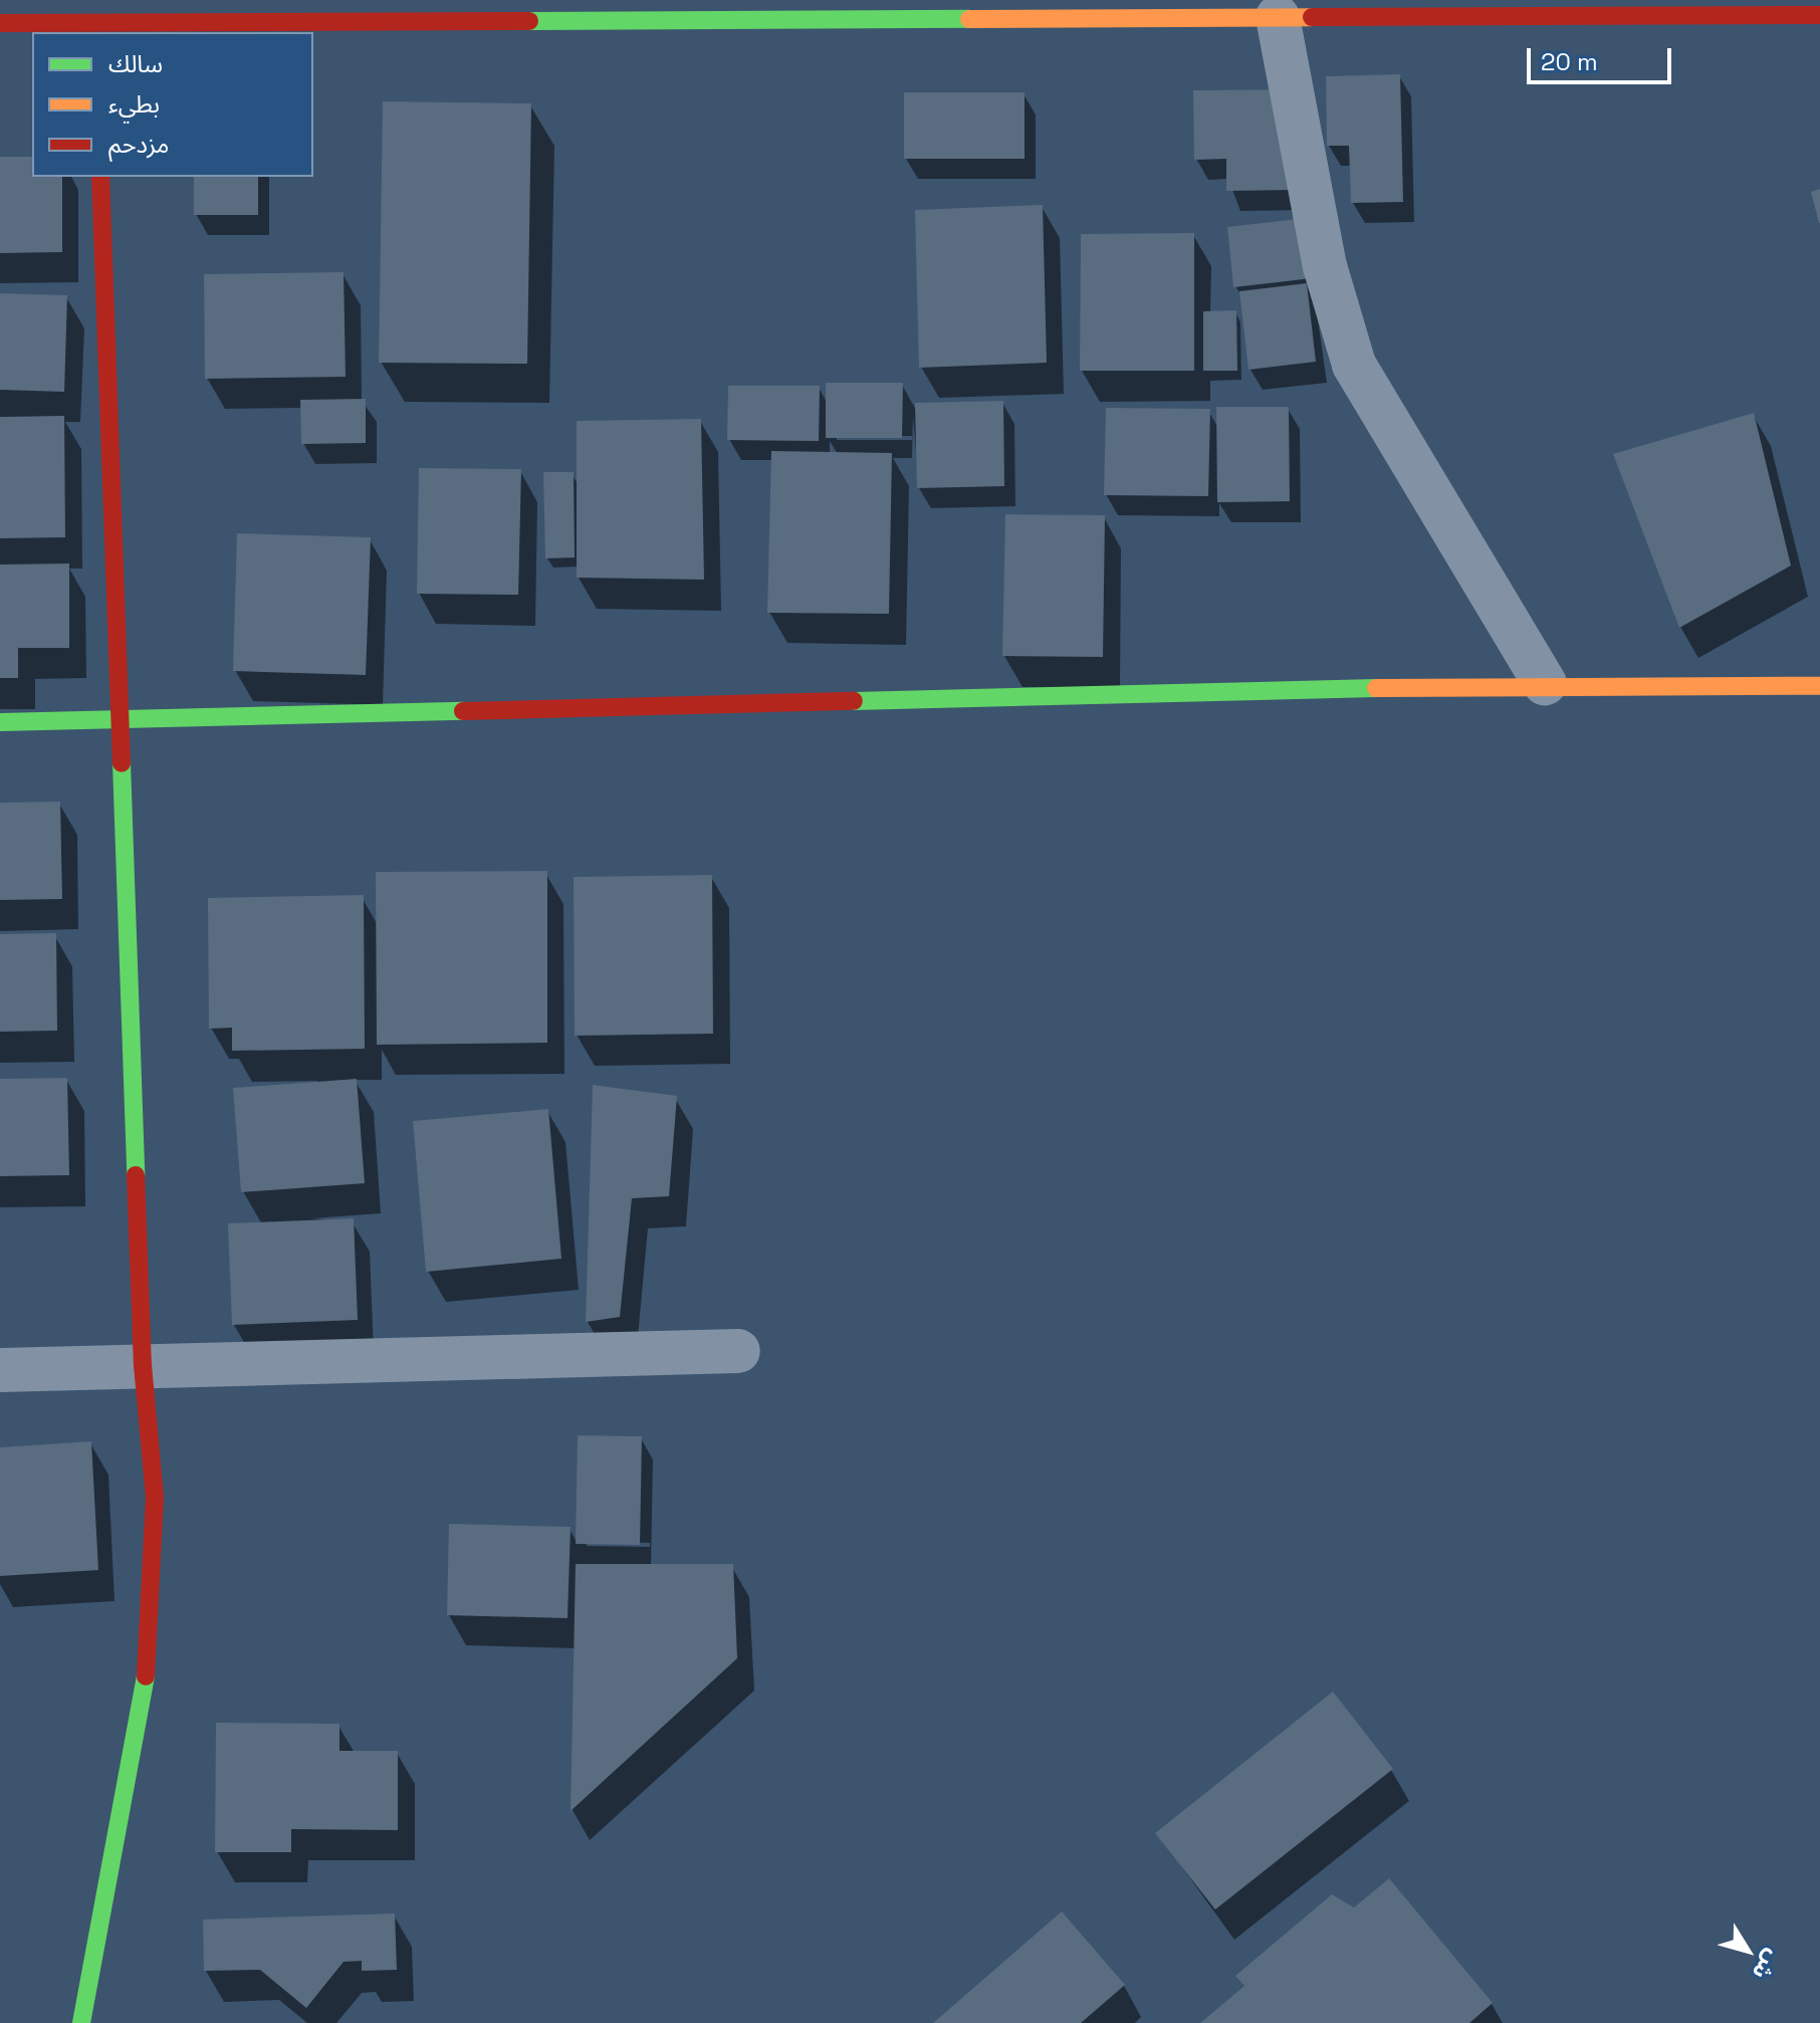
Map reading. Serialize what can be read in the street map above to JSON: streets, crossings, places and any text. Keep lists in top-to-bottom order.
{
  "legend": ["سالك", "بطيء", "مزدحم"],
  "scale_bar": "20 m",
  "north": "bottom right"
}
